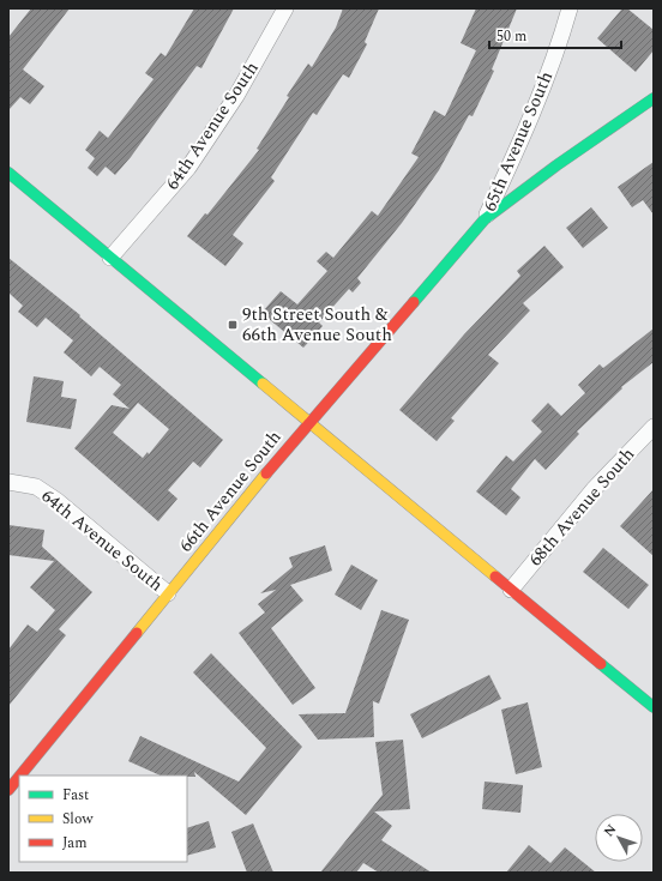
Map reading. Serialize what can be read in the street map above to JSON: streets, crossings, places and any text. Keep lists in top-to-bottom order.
{
  "streets": {
    "street": [
      "64th Avenue South",
      "65th Avenue South",
      "66th Avenue South",
      "68th Avenue South"
    ]
  },
  "crossings": [
    ["64th Avenue South", "66th Avenue South"],
    ["65th Avenue South", "66th Avenue South"]
  ],
  "places": {
    "transit": ["9th Street South & 66th Avenue South"]
  },
  "legend": ["Fast", "Slow", "Jam"],
  "scale_bar": "50 m",
  "north": "top left"
}
